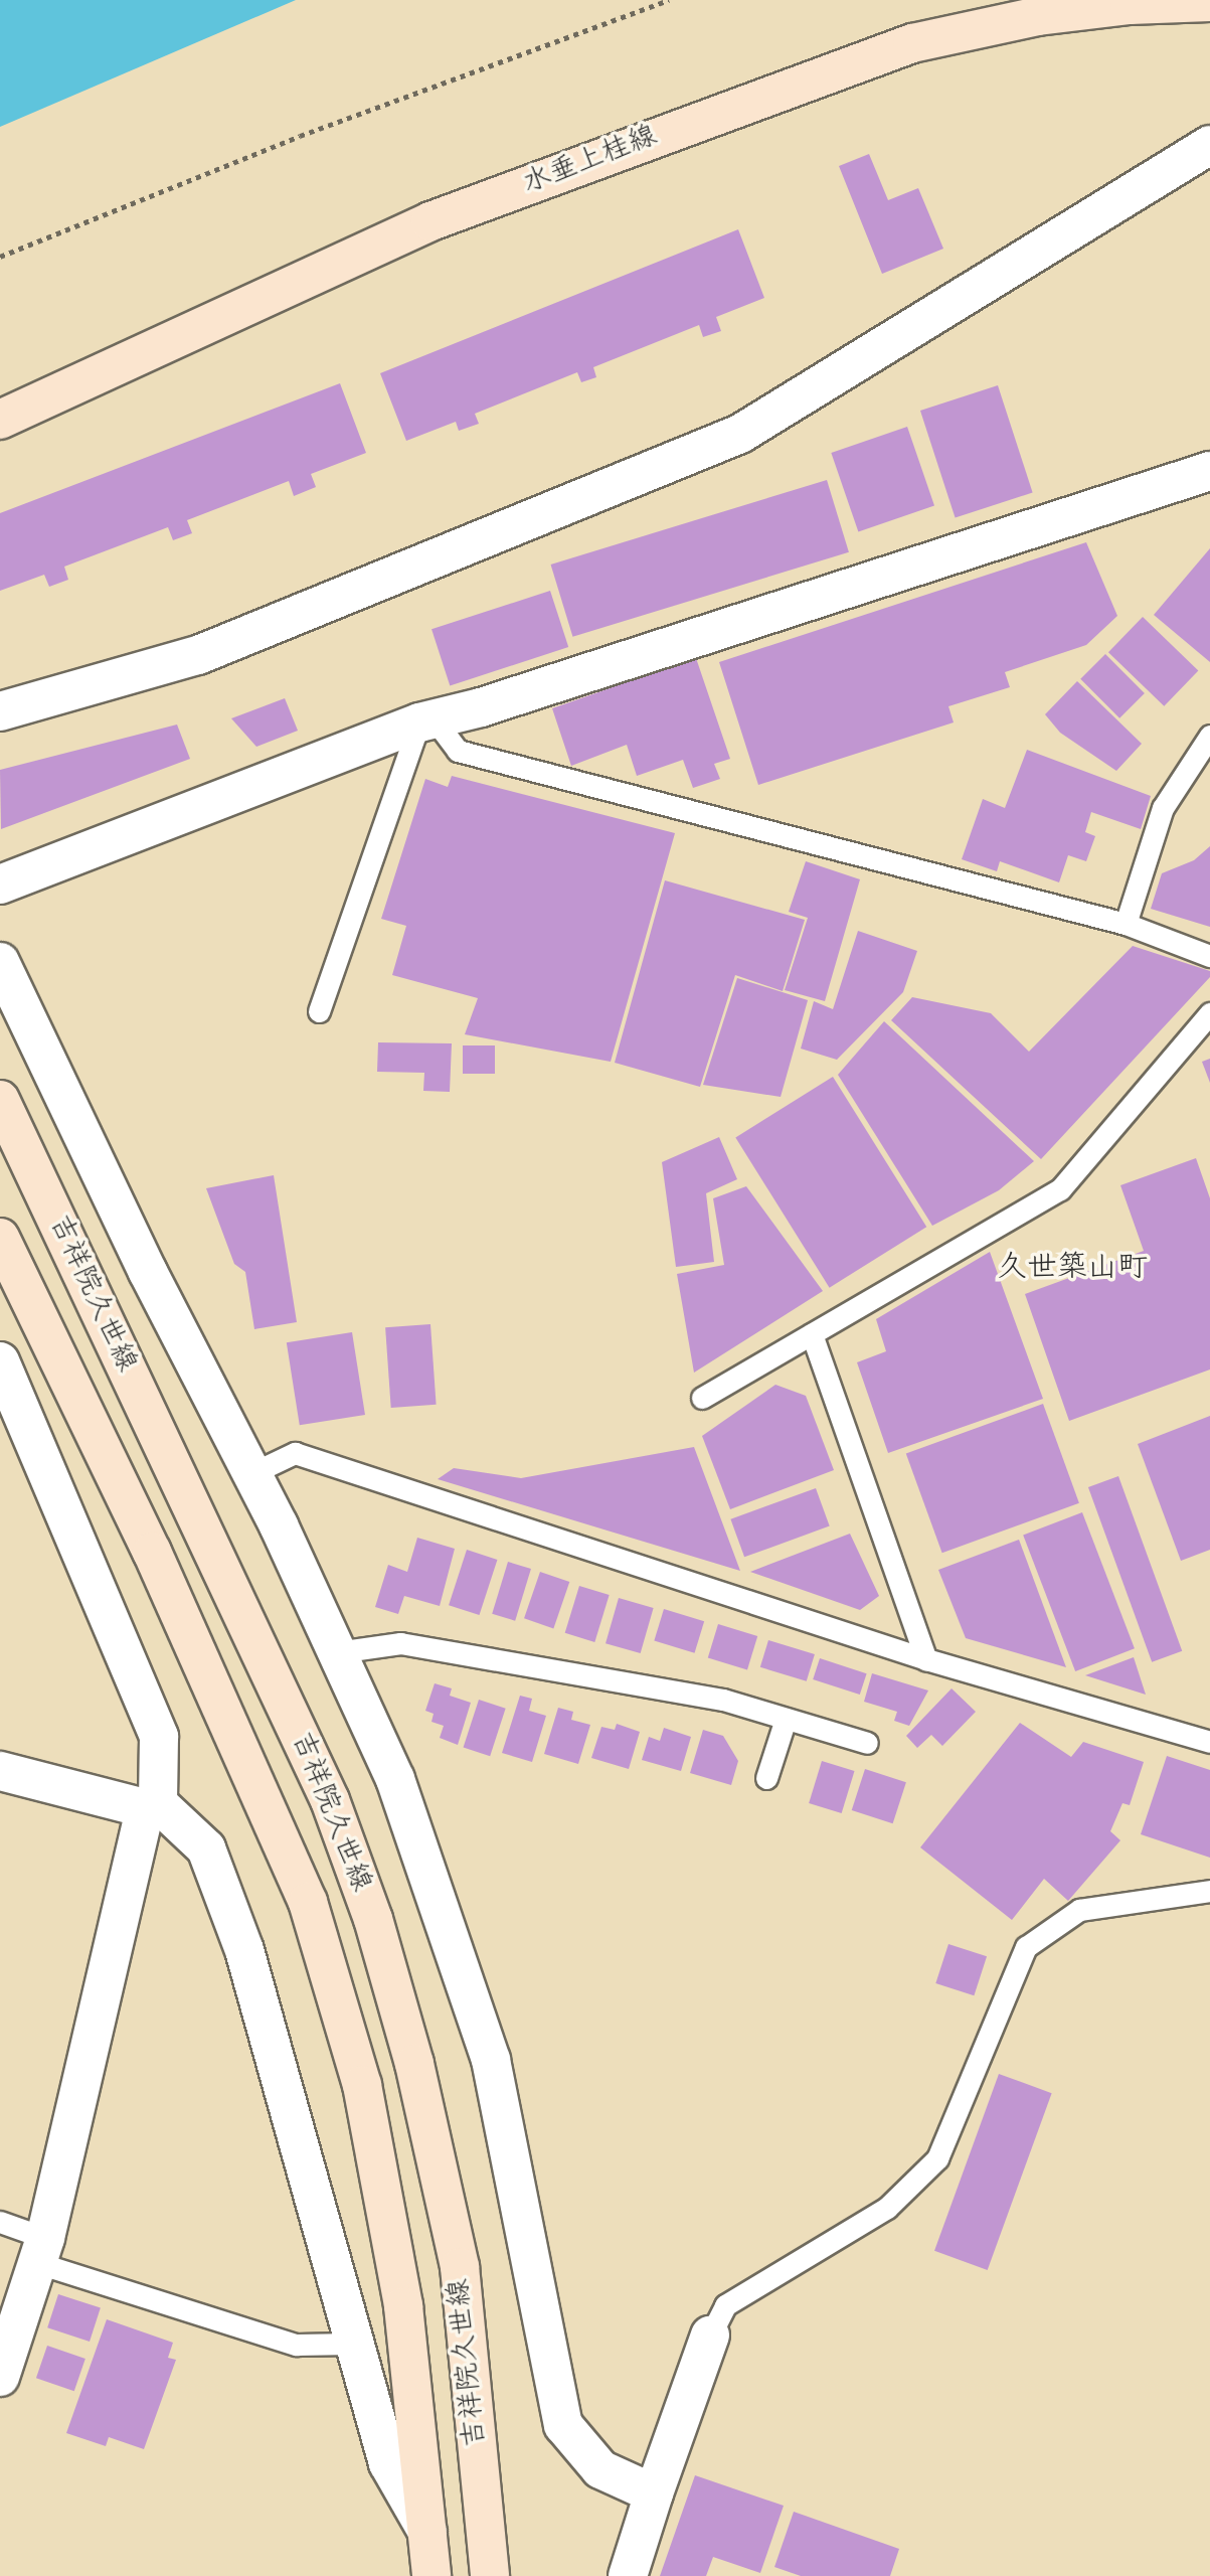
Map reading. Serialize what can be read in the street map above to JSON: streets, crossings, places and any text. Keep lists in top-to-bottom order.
{
  "streets": {
    "street": ["水垂上桂線", "吉祥院久世線"]
  },
  "districts": ["久世築山町"]
}
